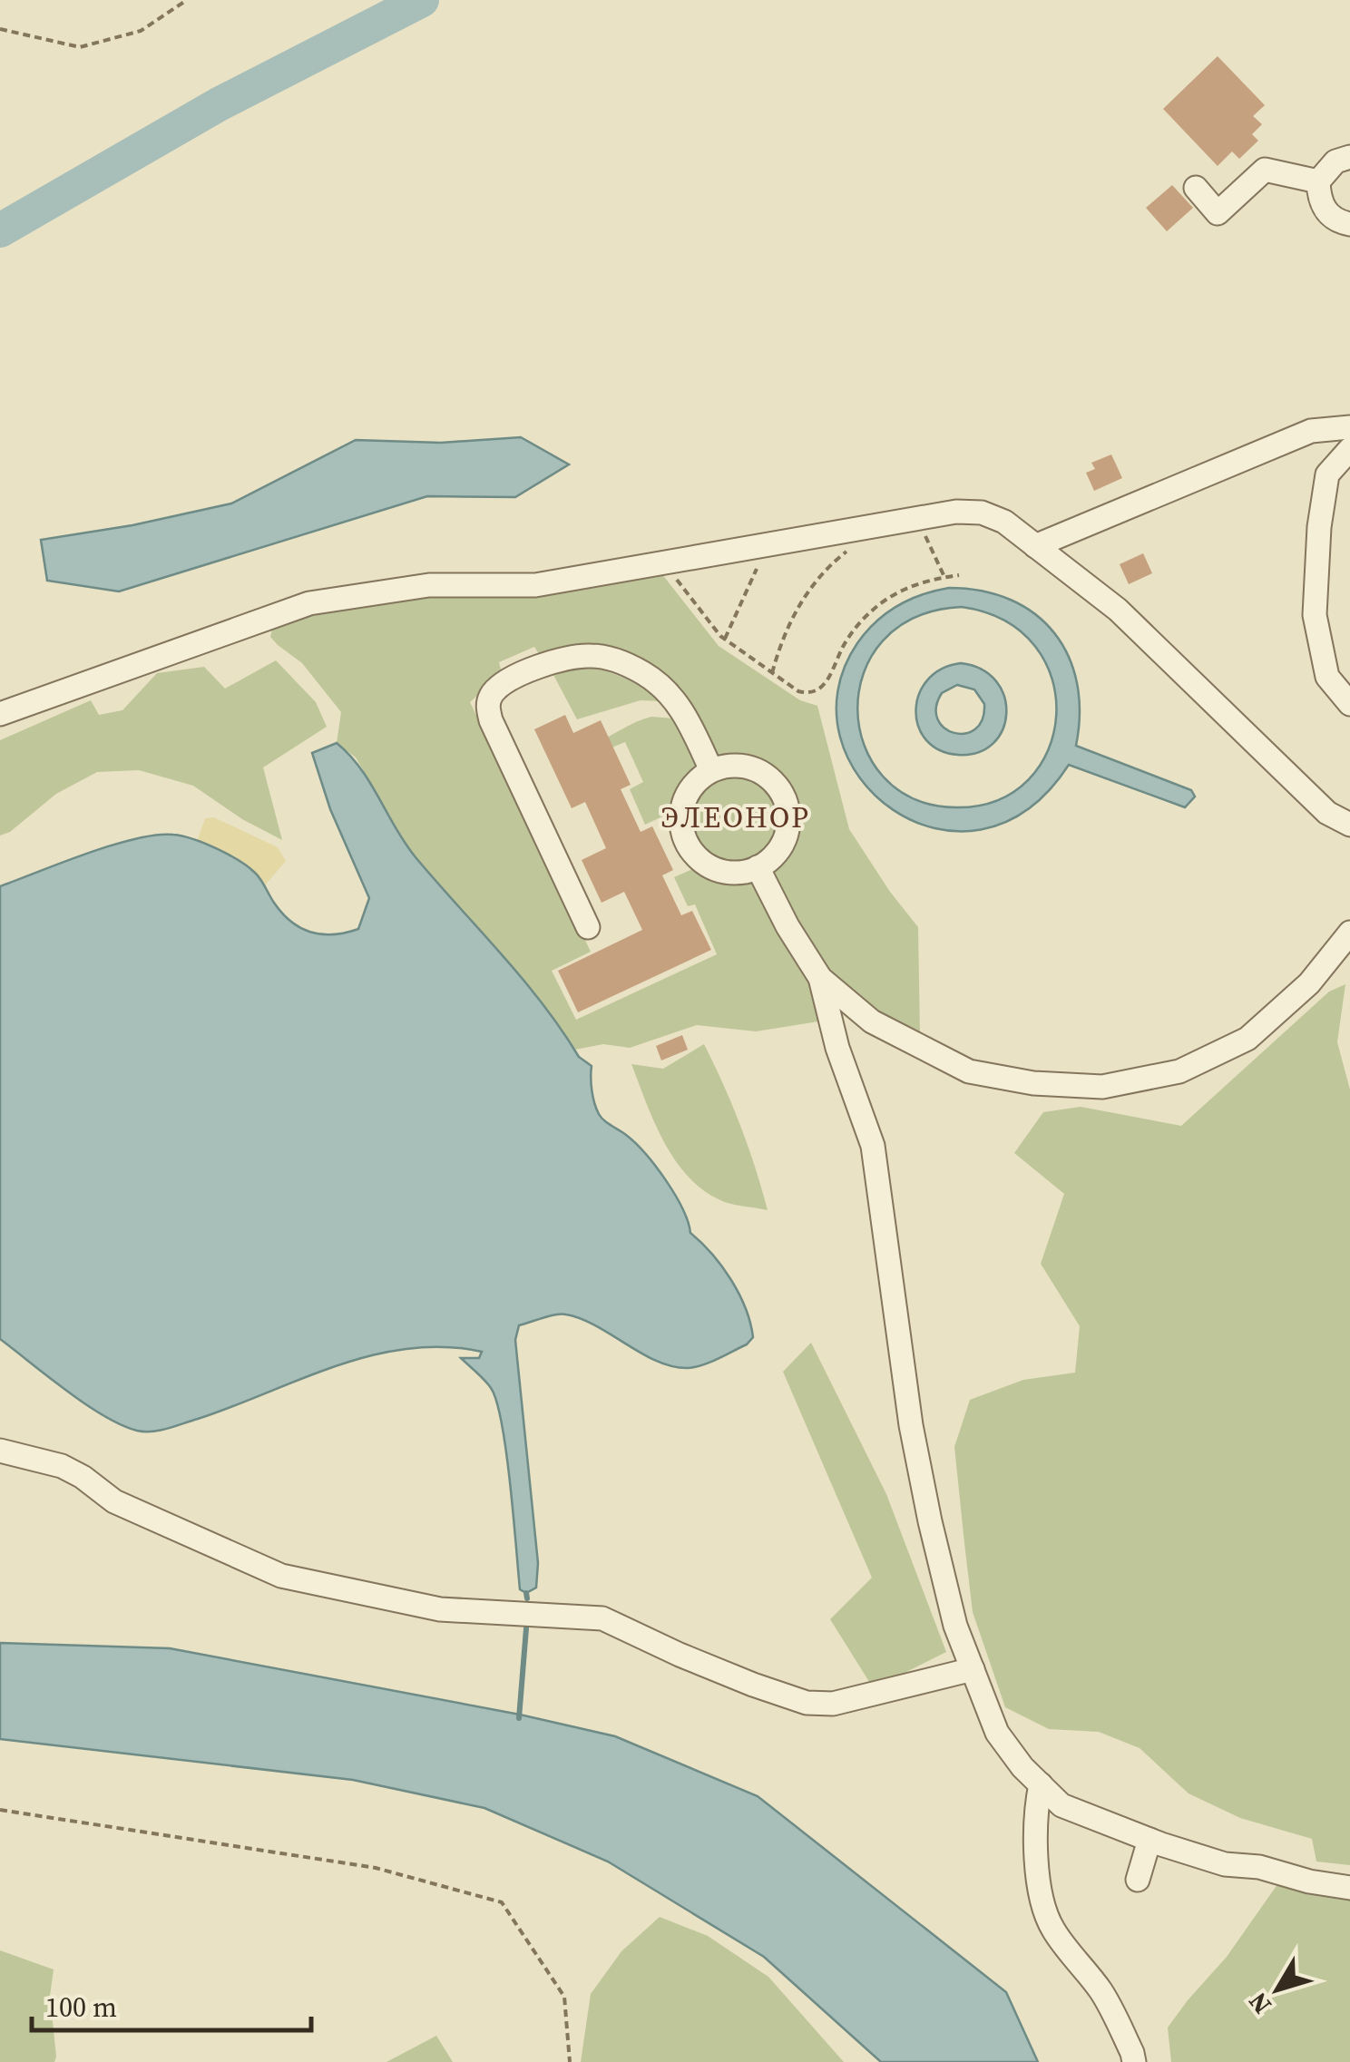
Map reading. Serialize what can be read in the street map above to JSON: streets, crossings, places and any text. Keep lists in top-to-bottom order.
{
  "districts": ["ЭЛЕОНОР"],
  "scale_bar": "100 m",
  "north": "bottom left"
}
